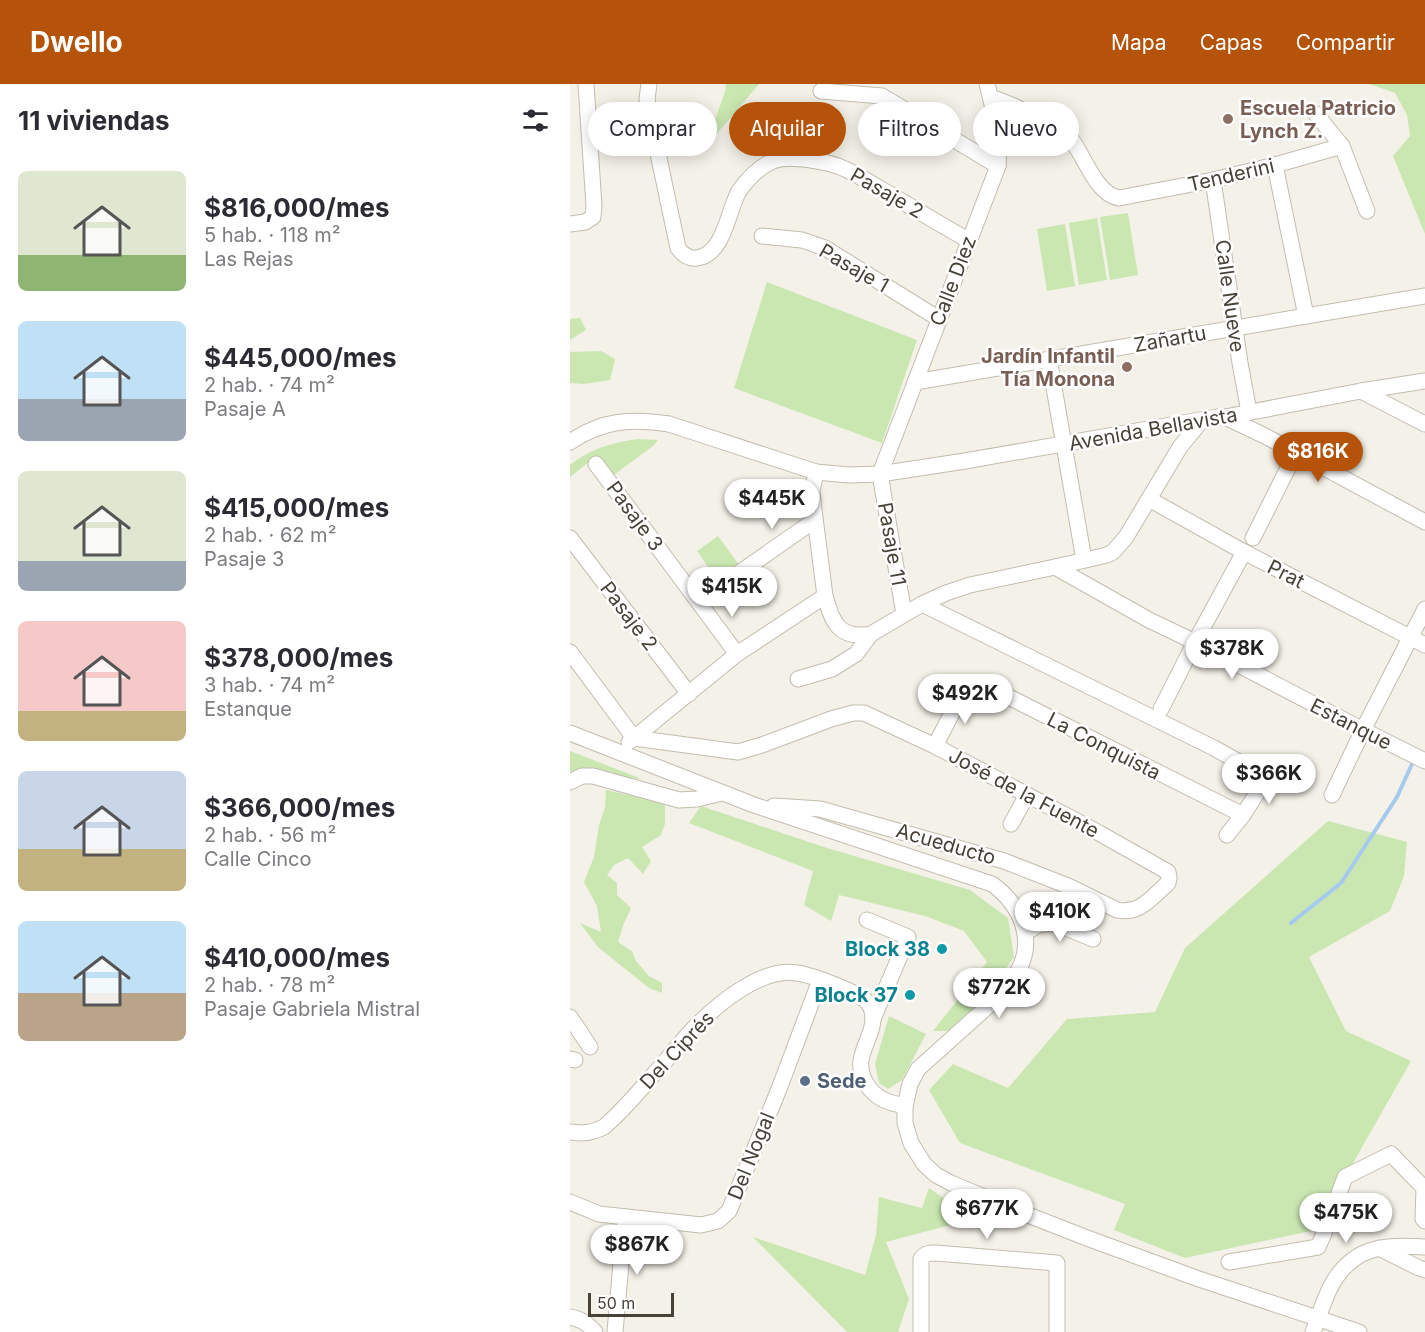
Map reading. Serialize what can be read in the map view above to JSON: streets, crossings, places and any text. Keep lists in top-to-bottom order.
{
  "streets": {
    "street": [
      "Tenderini",
      "Pasaje 2",
      "Pasaje 1",
      "Calle Diez",
      "Calle Nueve",
      "Zañartu",
      "Avenida Bellavista",
      "Pasaje 3",
      "Pasaje 11",
      "Prat",
      "Estanque",
      "La Conquista",
      "José de la Fuente",
      "Acueducto",
      "Del Ciprés",
      "Del Nogal"
    ]
  },
  "crossings": [
    ["Tenderini", "Calle Diez"],
    ["Tenderini", "Calle Nueve"],
    ["Pasaje 2", "Calle Diez"],
    ["Pasaje 1", "Calle Diez"],
    ["Calle Diez", "Zañartu"],
    ["Calle Diez", "Avenida Bellavista"],
    ["Calle Diez", "Pasaje 11"],
    ["Calle Nueve", "Zañartu"],
    ["Calle Nueve", "Avenida Bellavista"],
    ["Avenida Bellavista", "Pasaje 11"],
    ["La Conquista", "José de la Fuente"],
    ["José de la Fuente", "Acueducto"],
    ["Del Ciprés", "Del Nogal"]
  ],
  "places": [
    "Escuela Patricio Lynch Z.",
    "Jardín Infantil Tía Monona",
    "Block 38",
    "Block 37",
    "Sede"
  ],
  "scale_bar": "50 m",
  "page": {
    "header": "Dwello",
    "nav": ["Mapa", "Capas", "Compartir"],
    "heading": "11 viviendas",
    "chip": [
      "Comprar",
      "Alquilar",
      "Filtros",
      "Nuevo"
    ],
    "list": [
      {
        "name": "$816,000/mes",
        "note": "5 hab. · 118 m² · Las Rejas"
      },
      {
        "name": "$445,000/mes",
        "note": "2 hab. · 74 m² · Pasaje A"
      },
      {
        "name": "$415,000/mes",
        "note": "2 hab. · 62 m² · Pasaje 3"
      },
      {
        "name": "$378,000/mes",
        "note": "3 hab. · 74 m² · Estanque"
      },
      {
        "name": "$366,000/mes",
        "note": "2 hab. · 56 m² · Calle Cinco"
      },
      {
        "name": "$410,000/mes",
        "note": "2 hab. · 78 m² · Pasaje Gabriela Mistral"
      }
    ],
    "price": [
      "$816K",
      "$445K",
      "$415K",
      "$378K",
      "$492K",
      "$366K",
      "$410K",
      "$772K",
      "$677K",
      "$475K",
      "$867K"
    ],
    "scale": "50 m"
  }
}
